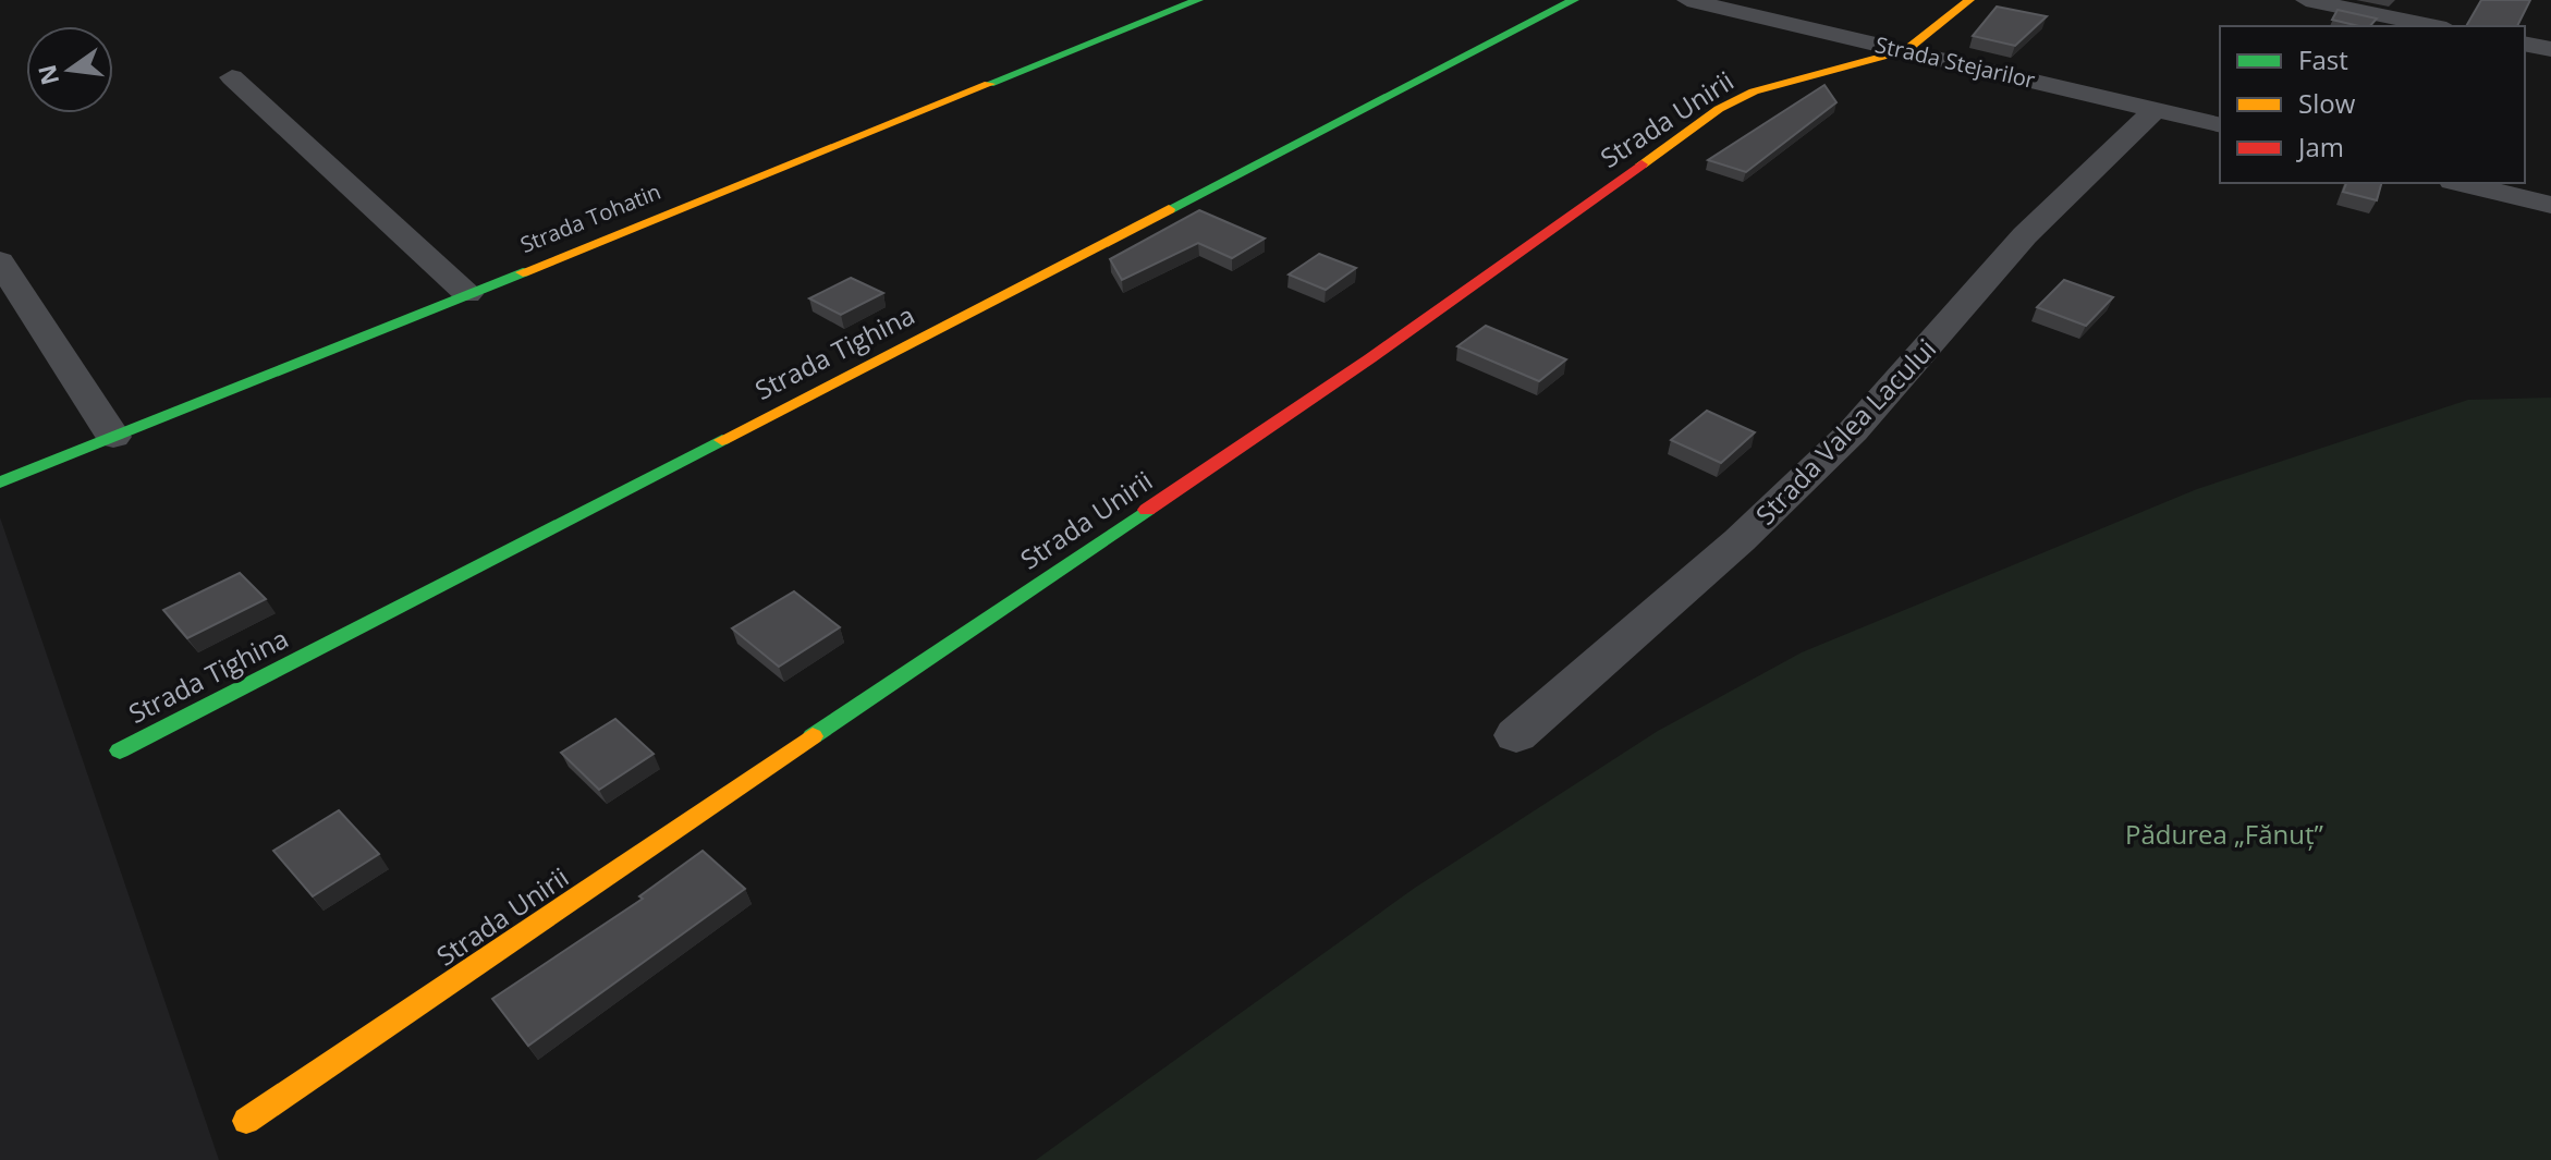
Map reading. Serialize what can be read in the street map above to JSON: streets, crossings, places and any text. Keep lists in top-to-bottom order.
{
  "streets": {
    "street": [
      "Strada Stejarilor",
      "Strada Unirii",
      "Strada Tohatin",
      "Strada Tighina",
      "Strada Valea Lacului"
    ]
  },
  "crossings": [
    ["Strada Stejarilor", "Strada Unirii"],
    ["Strada Stejarilor", "Strada Valea Lacului"]
  ],
  "parks": ["Pădurea „Fănuț”"],
  "legend": ["Fast", "Slow", "Jam"],
  "north": "left"
}
